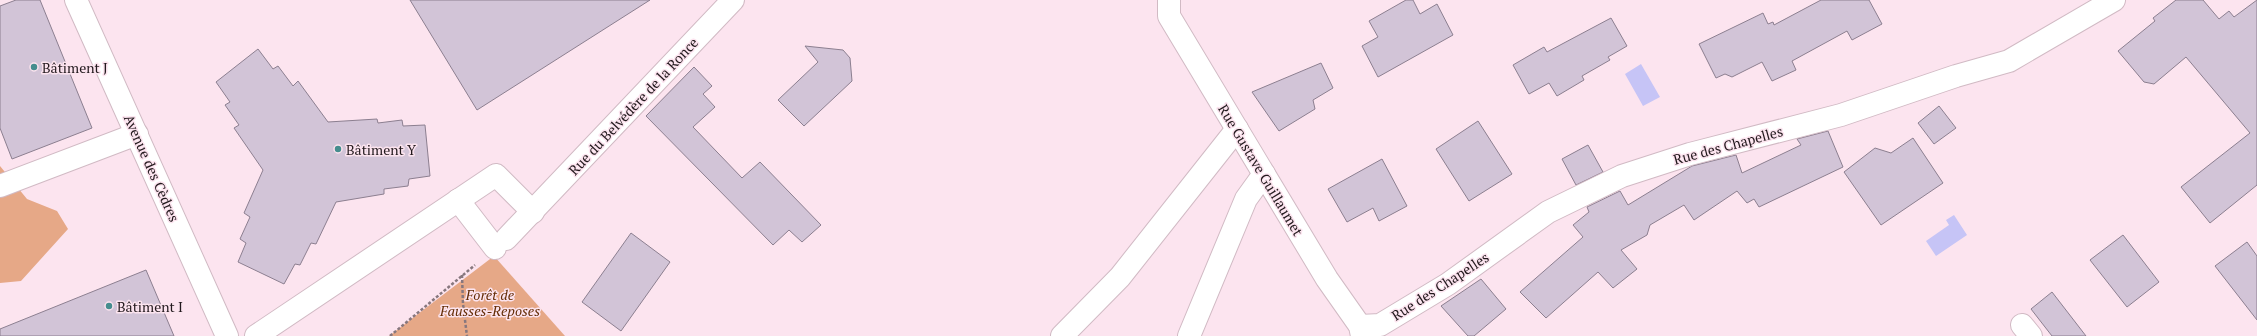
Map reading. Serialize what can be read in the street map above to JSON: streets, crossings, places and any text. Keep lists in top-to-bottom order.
{
  "streets": {
    "street": [
      "Rue du Belvédère de la Ronce",
      "Rue des Chapelles",
      "Avenue des Cèdres",
      "Rue Gustave Guillaumet"
    ]
  },
  "crossings": [
    ["Rue des Chapelles", "Rue Gustave Guillaumet"]
  ],
  "parks": ["Forêt de Fausses-Reposes"],
  "places": ["Bâtiment J", "Bâtiment Y", "Bâtiment I"]
}
